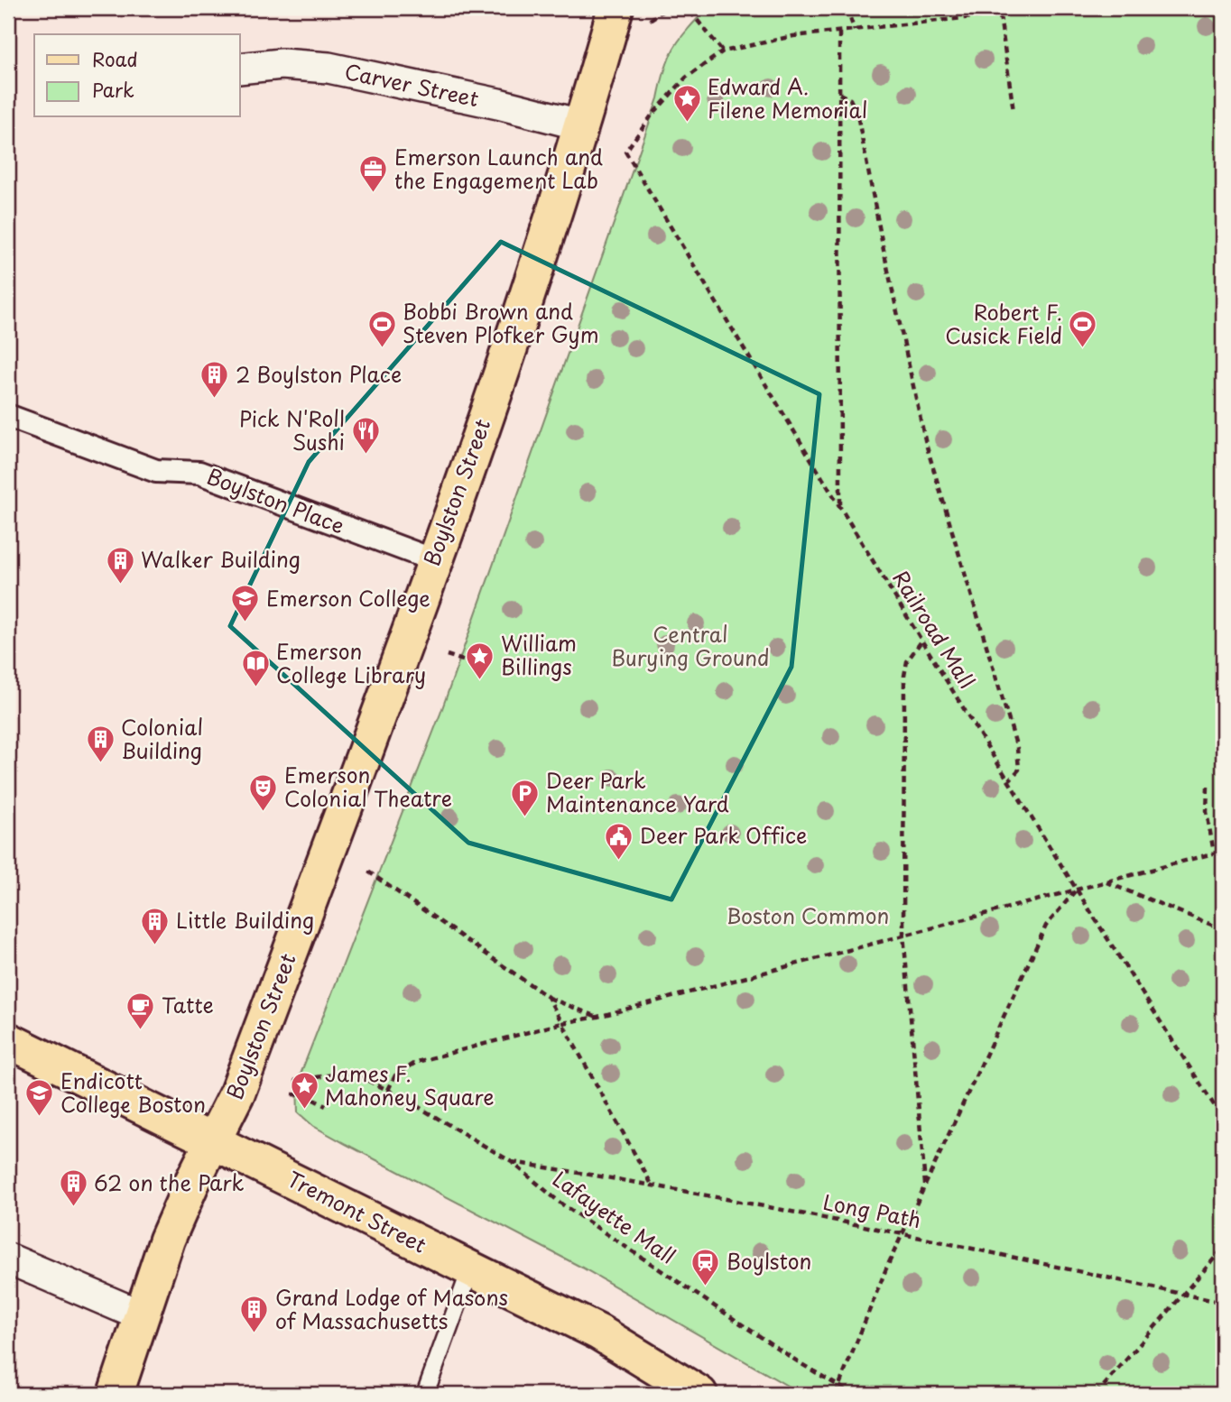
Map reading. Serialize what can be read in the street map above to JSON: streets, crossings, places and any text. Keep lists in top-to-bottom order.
{
  "streets": {
    "main road": ["Boylston Street", "Tremont Street"],
    "street": ["Carver Street", "Boylston Place"],
    "path": ["Railroad Mall", "Long Path", "Lafayette Mall"]
  },
  "crossings": [
    ["Carver Street", "Boylston Street"],
    ["Boylston Street", "Boylston Place"],
    ["Boylston Street", "Tremont Street"],
    ["Long Path", "Lafayette Mall"]
  ],
  "parks": ["Central Burying Ground", "Boston Common"],
  "places": {
    "place": ["Edward A. Filene Memorial", "William Billings", "James F. Mahoney Square"],
    "office": ["Emerson Launch and the Engagement Lab"],
    "sports": ["Bobbi Brown and Steven Plofker Gym", "Robert F. Cusick Field"],
    "building": [
      "2 Boylston Place",
      "Walker Building",
      "Colonial Building",
      "Little Building",
      "62 on the Park",
      "Grand Lodge of Masons of Massachusetts"
    ],
    "restaurant": ["Pick N'Roll Sushi"],
    "school or university": ["Emerson College", "Endicott College Boston"],
    "library": ["Emerson College Library"],
    "theatre": ["Emerson Colonial Theatre"],
    "parking": ["Deer Park Maintenance Yard"],
    "public building": ["Deer Park Office"],
    "cafe": ["Tatte"],
    "station": ["Boylston"]
  },
  "legend": ["Road", "Park"]
}
